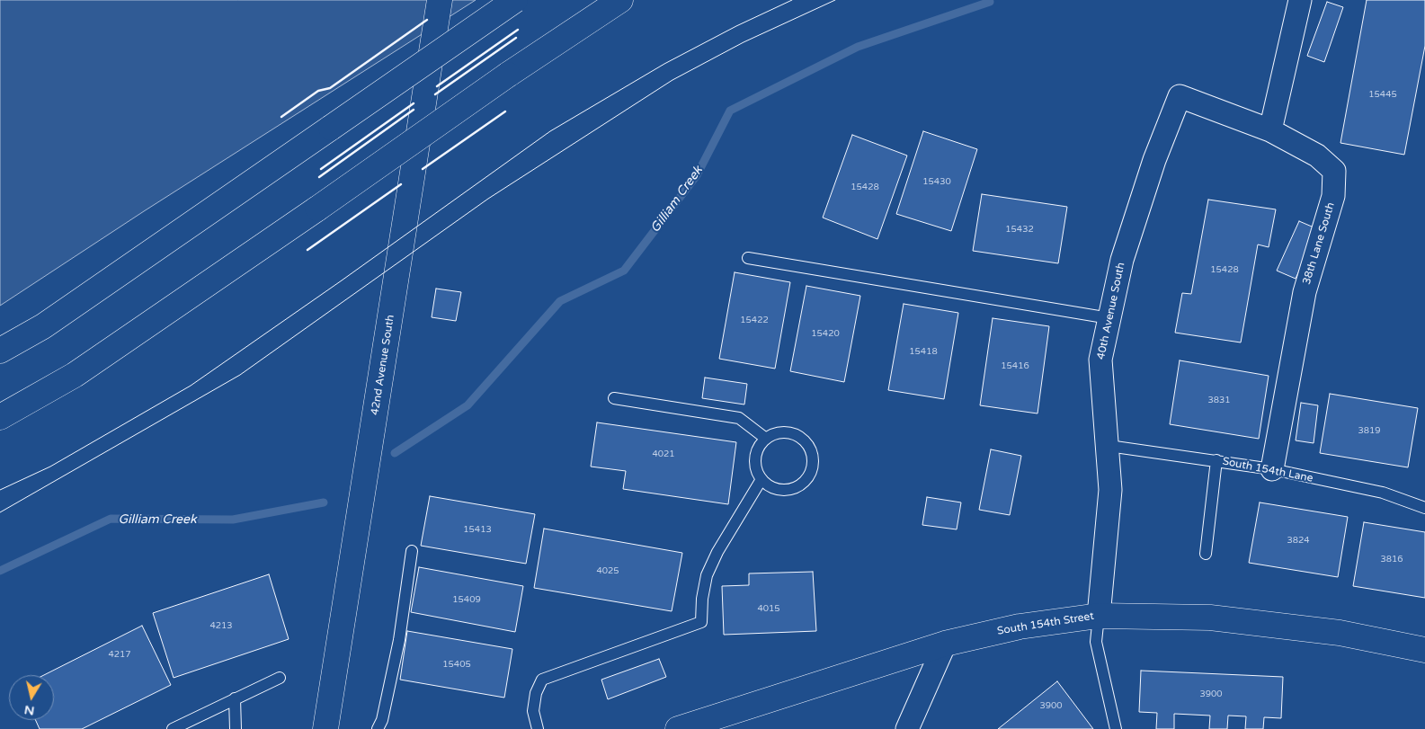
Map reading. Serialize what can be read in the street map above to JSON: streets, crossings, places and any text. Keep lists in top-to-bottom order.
{
  "streets": {
    "main road": ["42nd Avenue South", "South 154th Street"],
    "street": ["38th Lane South", "40th Avenue South"],
    "lane": ["South 154th Lane"]
  },
  "crossings": [
    ["38th Lane South", "40th Avenue South"],
    ["38th Lane South", "South 154th Lane"],
    ["40th Avenue South", "South 154th Lane"],
    ["40th Avenue South", "South 154th Street"]
  ],
  "water": ["Gilliam Creek"],
  "house_numbers": [
    "15445",
    "15430",
    "15428",
    "15432",
    "15428",
    "15422",
    "15420",
    "15418",
    "15416",
    "3831",
    "3819",
    "4021",
    "15413",
    "3824",
    "3816",
    "4025",
    "15409",
    "4015",
    "4213",
    "4217",
    "15405",
    "3900",
    "3900"
  ],
  "north": "bottom"
}
